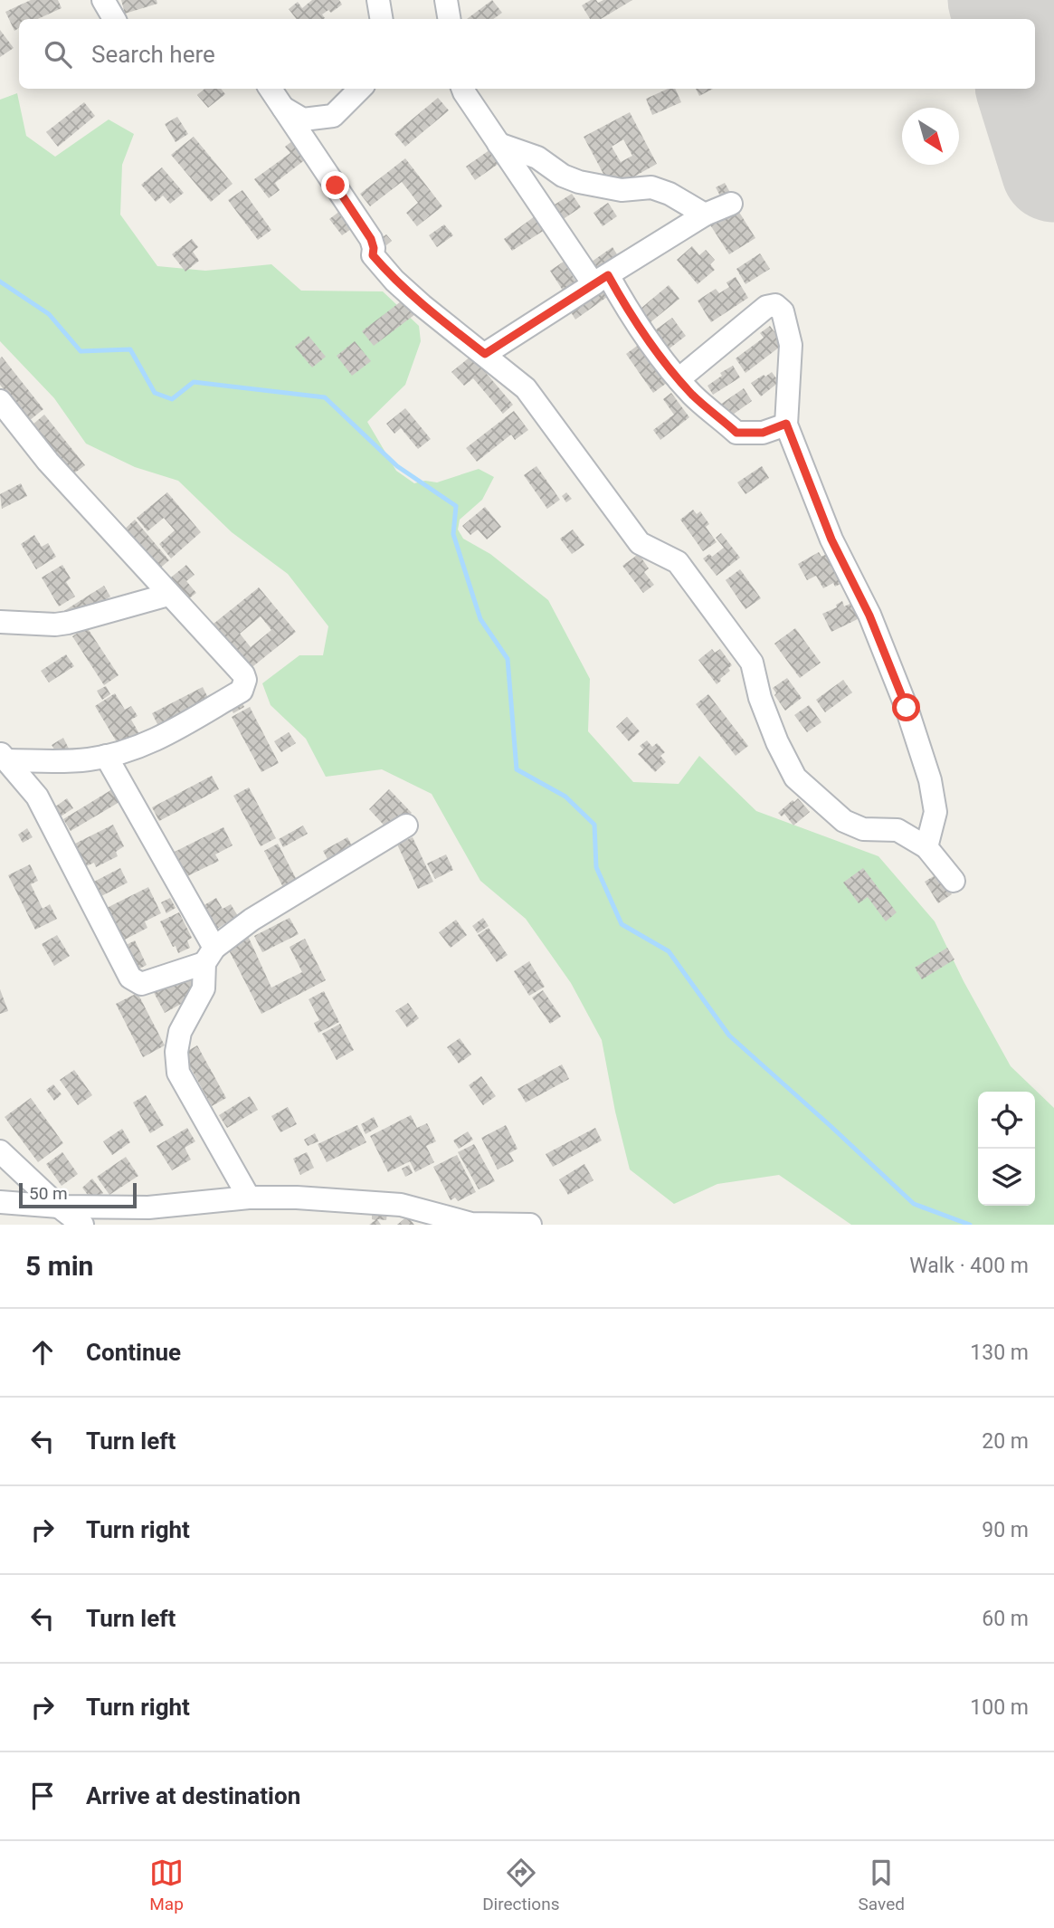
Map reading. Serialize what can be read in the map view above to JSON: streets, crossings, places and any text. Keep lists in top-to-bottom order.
{
  "scale_bar": "50 m",
  "north": "bottom right",
  "page": {
    "search": "Search here",
    "scale": "50 m",
    "heading": ["5 min", "Walk · 400 m"],
    "list": [
      ["Continue", "130 m"],
      ["Turn left", "20 m"],
      ["Turn right", "90 m"],
      ["Turn left", "60 m"],
      ["Turn right", "100 m"],
      "Arrive at destination"
    ],
    "nav": ["Map", "Directions", "Saved"]
  }
}
